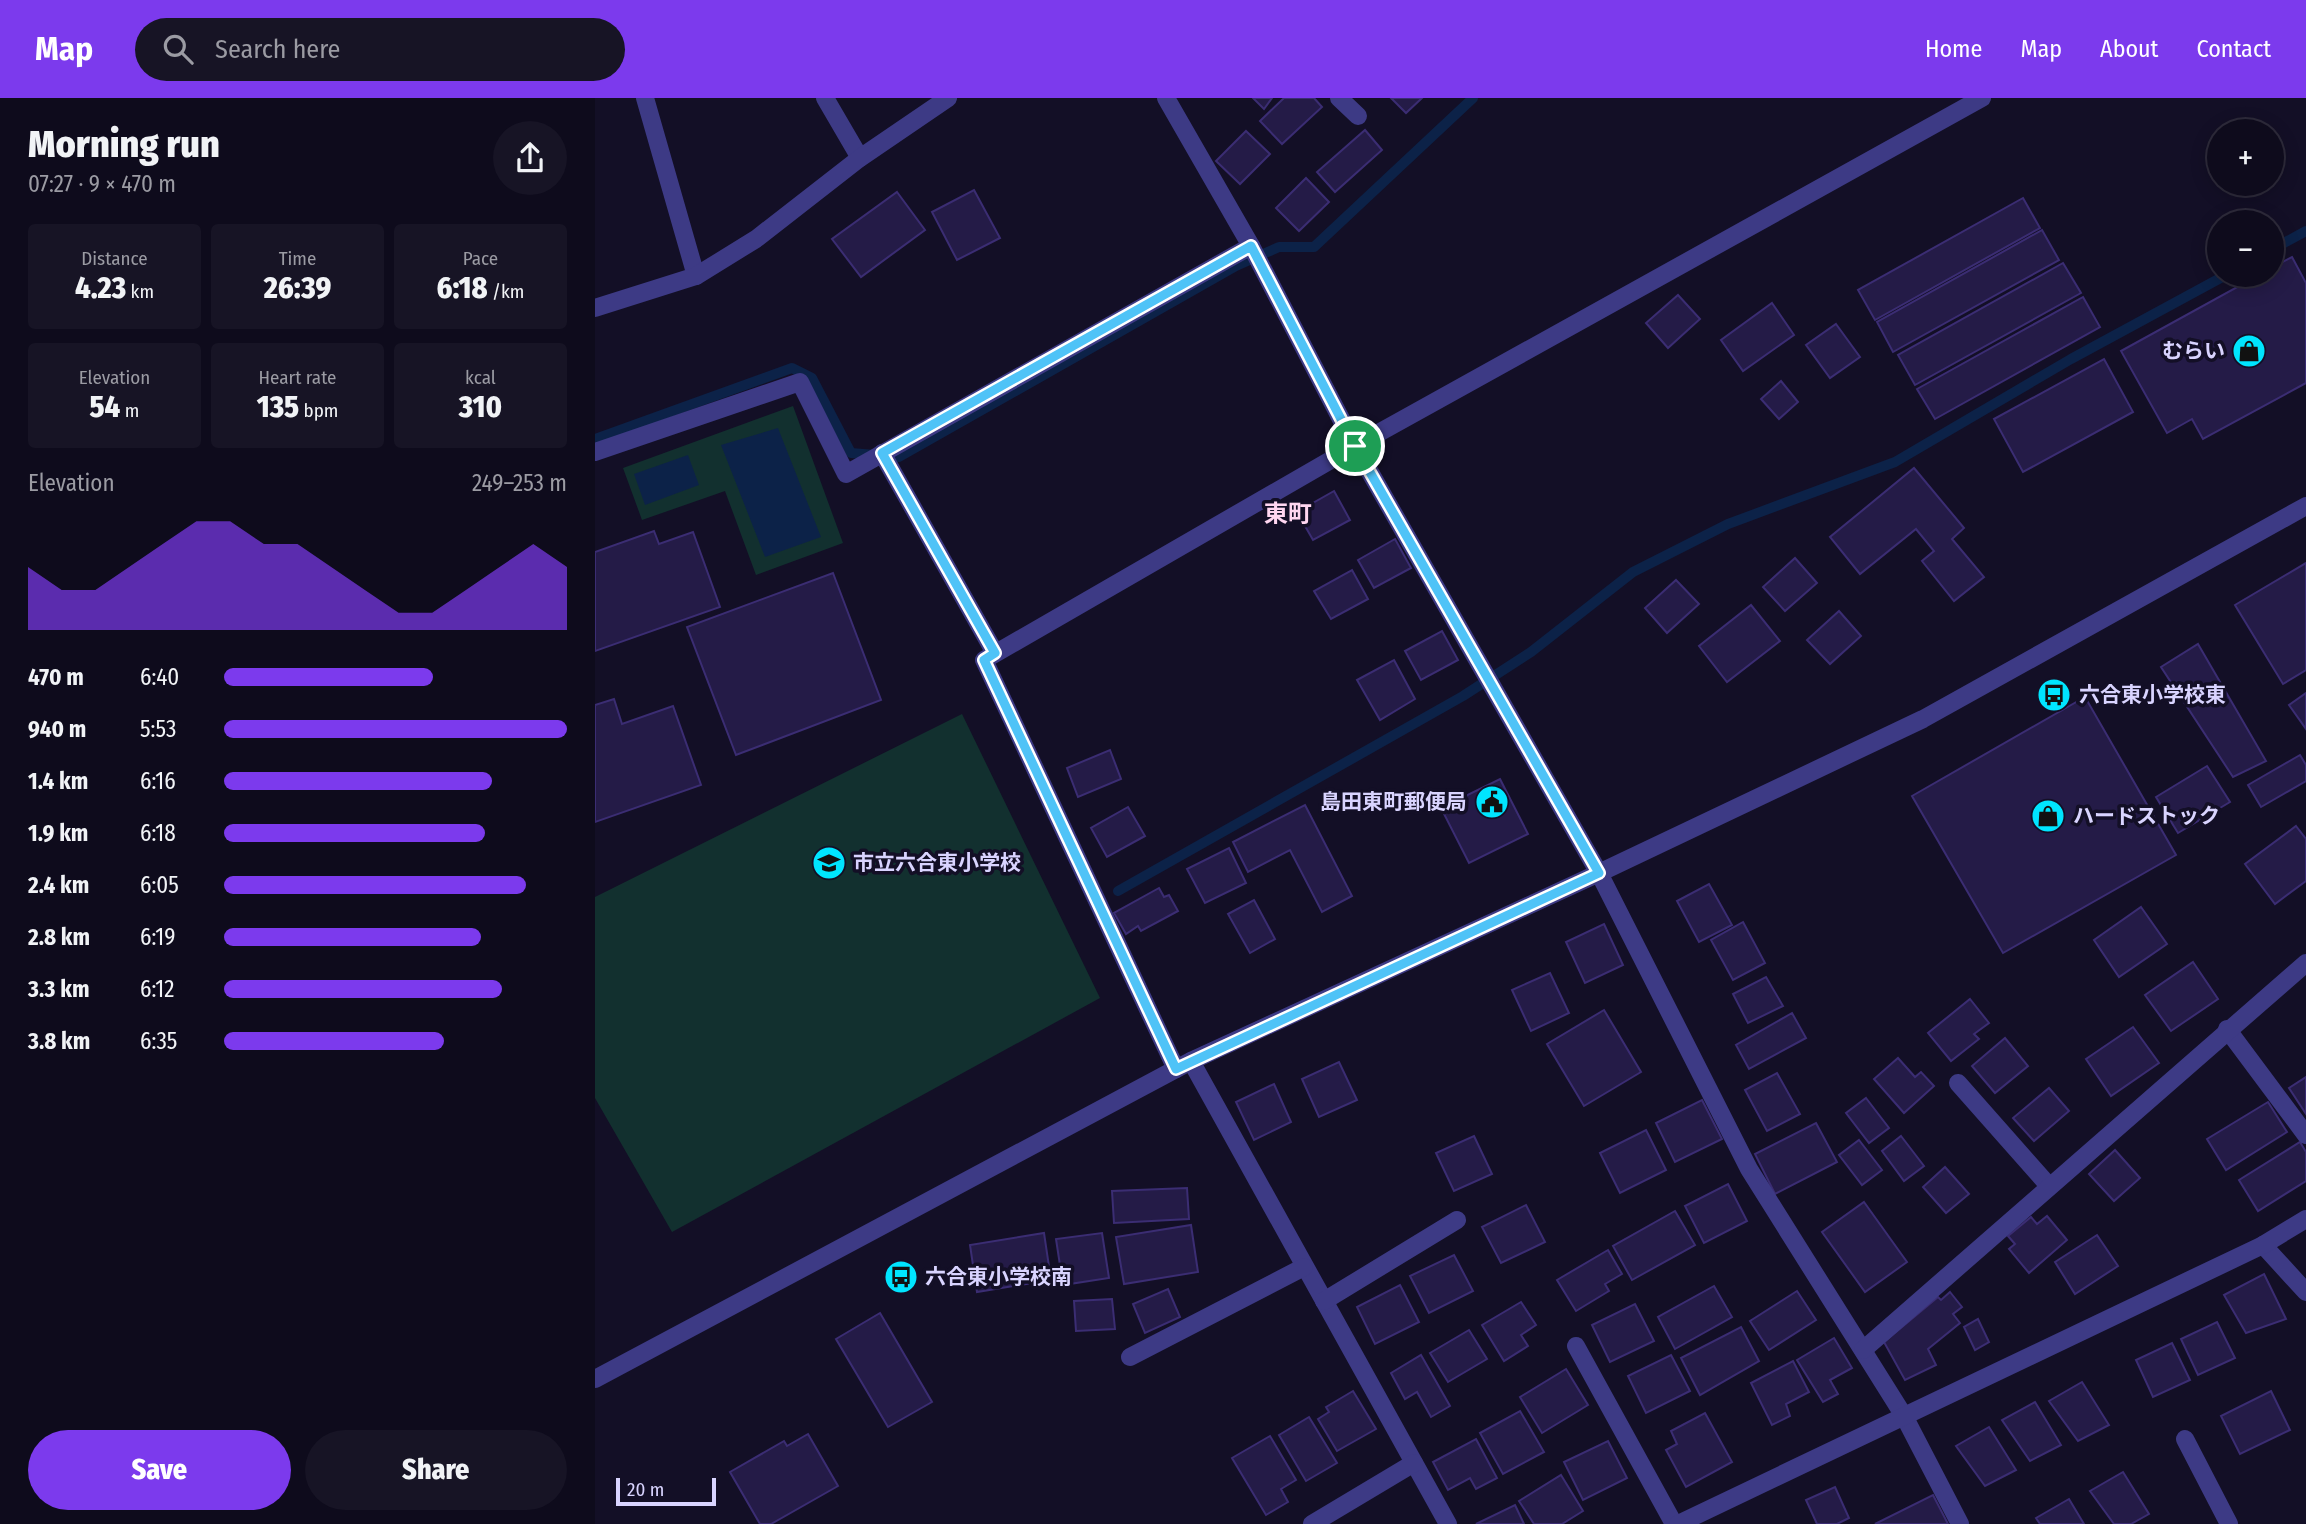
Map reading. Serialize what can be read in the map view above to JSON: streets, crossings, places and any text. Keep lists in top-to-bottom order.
{
  "districts": ["東町"],
  "places": {
    "shop": ["むらい", "ハードストック"],
    "bus stop": ["六合東小学校東", "六合東小学校南"],
    "public building": ["島田東町郵便局"],
    "school or university": ["市立六合東小学校"]
  },
  "scale_bar": "20 m",
  "page": {
    "header": "Map",
    "search": "Search here",
    "nav": [
      "Home",
      "Map",
      "About",
      "Contact"
    ],
    "heading": ["Morning run", "07:27 · 9 × 470 m"],
    "map_buttons": ["+", "−"],
    "stats": [
      ["Distance", "4.23 km"],
      ["Time", "26:39"],
      ["Pace", "6:18 /km"],
      ["Elevation", "54 m"],
      ["Heart rate", "135 bpm"],
      ["kcal", "310"]
    ],
    "chart": ["Elevation", "249–253 m"],
    "list": [
      {
        "name": "470 m",
        "note": "6:40"
      },
      {
        "name": "940 m",
        "note": "5:53"
      },
      {
        "name": "1.4 km",
        "note": "6:16"
      },
      {
        "name": "1.9 km",
        "note": "6:18"
      },
      {
        "name": "2.4 km",
        "note": "6:05"
      },
      {
        "name": "2.8 km",
        "note": "6:19"
      },
      {
        "name": "3.3 km",
        "note": "6:12"
      },
      {
        "name": "3.8 km",
        "note": "6:35"
      }
    ],
    "buttons": ["Save", "Share"],
    "scale": "20 m"
  }
}
